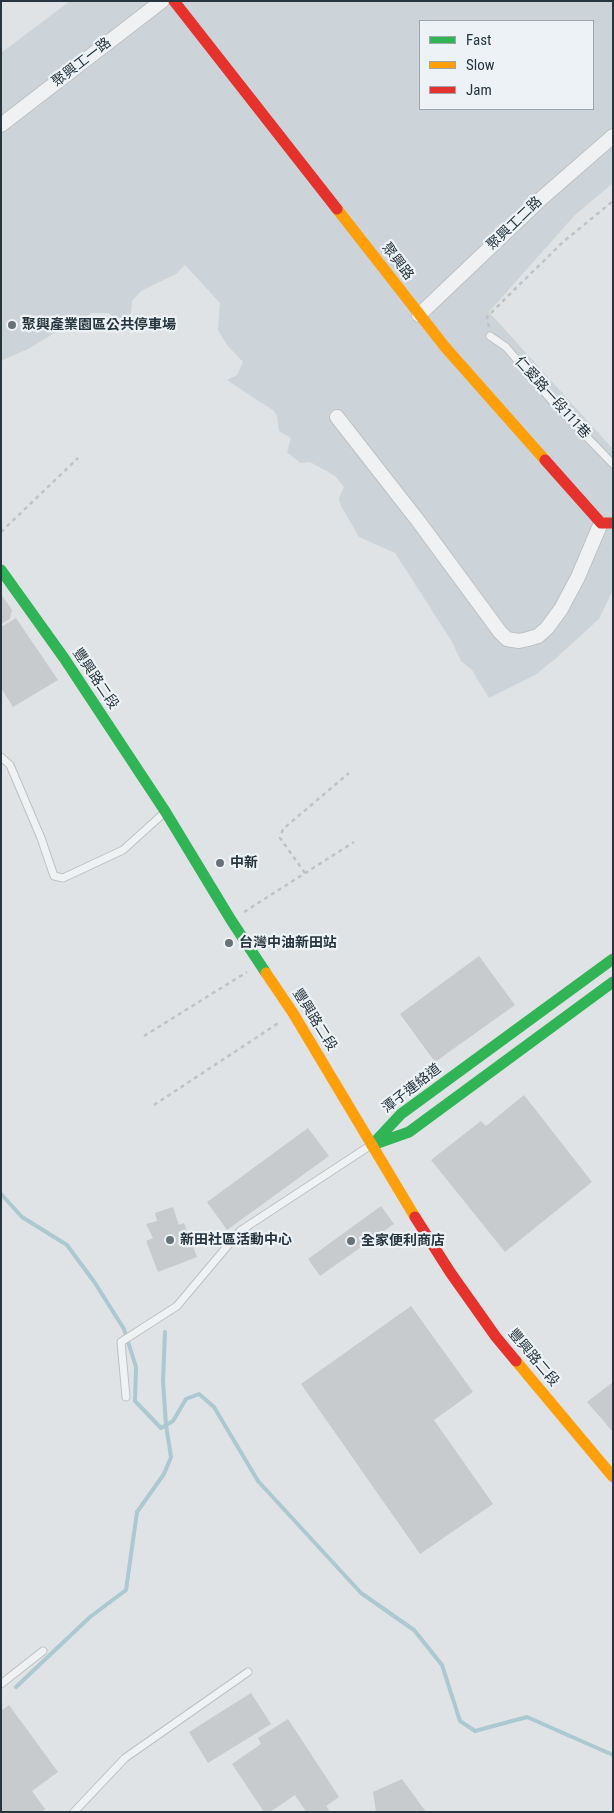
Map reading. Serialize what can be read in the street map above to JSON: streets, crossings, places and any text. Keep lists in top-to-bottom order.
{
  "streets": {
    "street": [
      "聚興工一路",
      "聚興工二路",
      "聚興路",
      "豐興路二段",
      "潭子連絡道"
    ],
    "lane": ["仁愛路一段111巷"]
  },
  "crossings": [
    ["聚興工二路", "聚興路"],
    ["豐興路二段", "潭子連絡道"]
  ],
  "places": [
    "聚興產業園區公共停車場",
    "中新",
    "台灣中油新田站",
    "新田社區活動中心",
    "全家便利商店"
  ],
  "legend": ["Fast", "Slow", "Jam"]
}
